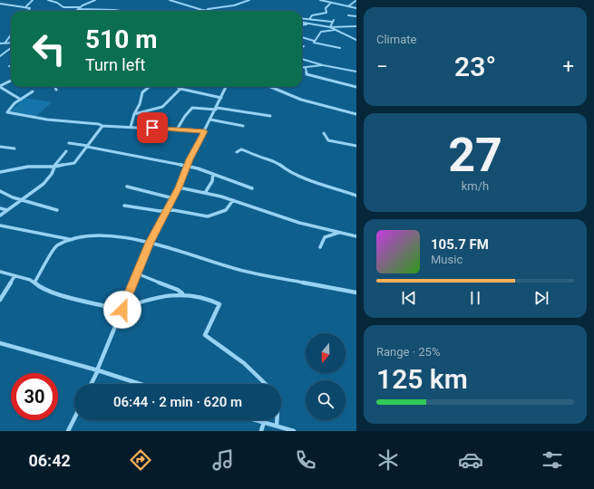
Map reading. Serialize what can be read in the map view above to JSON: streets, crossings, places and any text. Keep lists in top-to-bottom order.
{
  "north": "bottom",
  "page": {
    "tile": [
      "Climate",
      ["27", "km/h"],
      ["Range · 25%", "125 km"]
    ],
    "turn": ["510 m", "Turn left"],
    "heat": ["−", "23°", "+"],
    "song": ["105.7 FM", "Music"],
    "limit": "30",
    "trip": "06:44 · 2 min · 620 m",
    "tabs": "06:42"
  }
}
